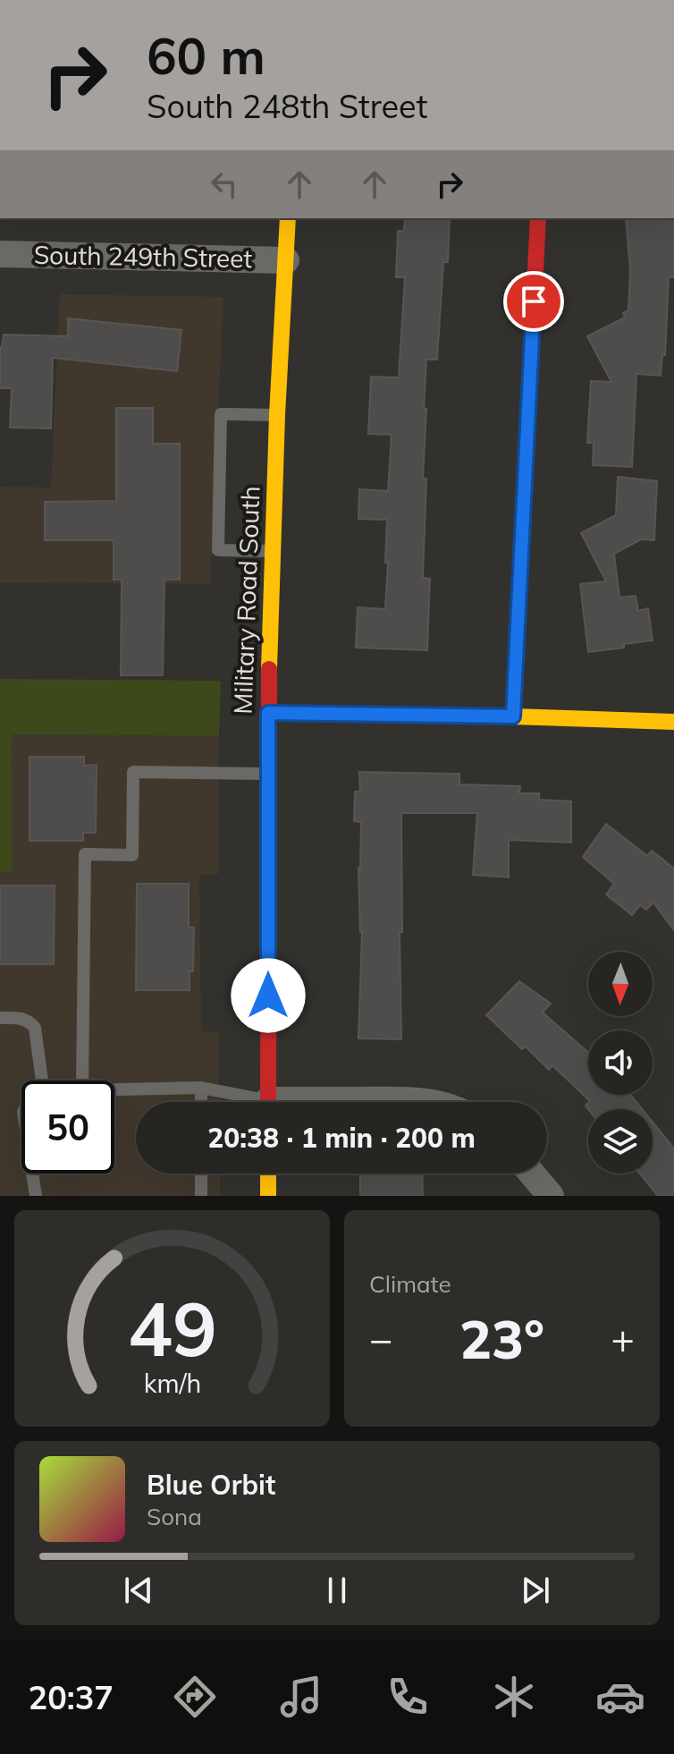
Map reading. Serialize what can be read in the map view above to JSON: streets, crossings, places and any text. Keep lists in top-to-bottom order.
{
  "streets": {
    "main road": ["Military Road South"],
    "street": ["South 249th Street"]
  },
  "crossings": [
    ["South 249th Street", "Military Road South"]
  ],
  "north": "bottom",
  "page": {
    "turn": ["60 m", "South 248th Street"],
    "limit": "50",
    "trip": "20:38 · 1 min · 200 m",
    "tile": "Climate",
    "heat": ["−", "23°", "+"],
    "song": ["Blue Orbit", "Sona"],
    "tabs": "20:37",
    "gauge": ["49", "km/h"]
  }
}
